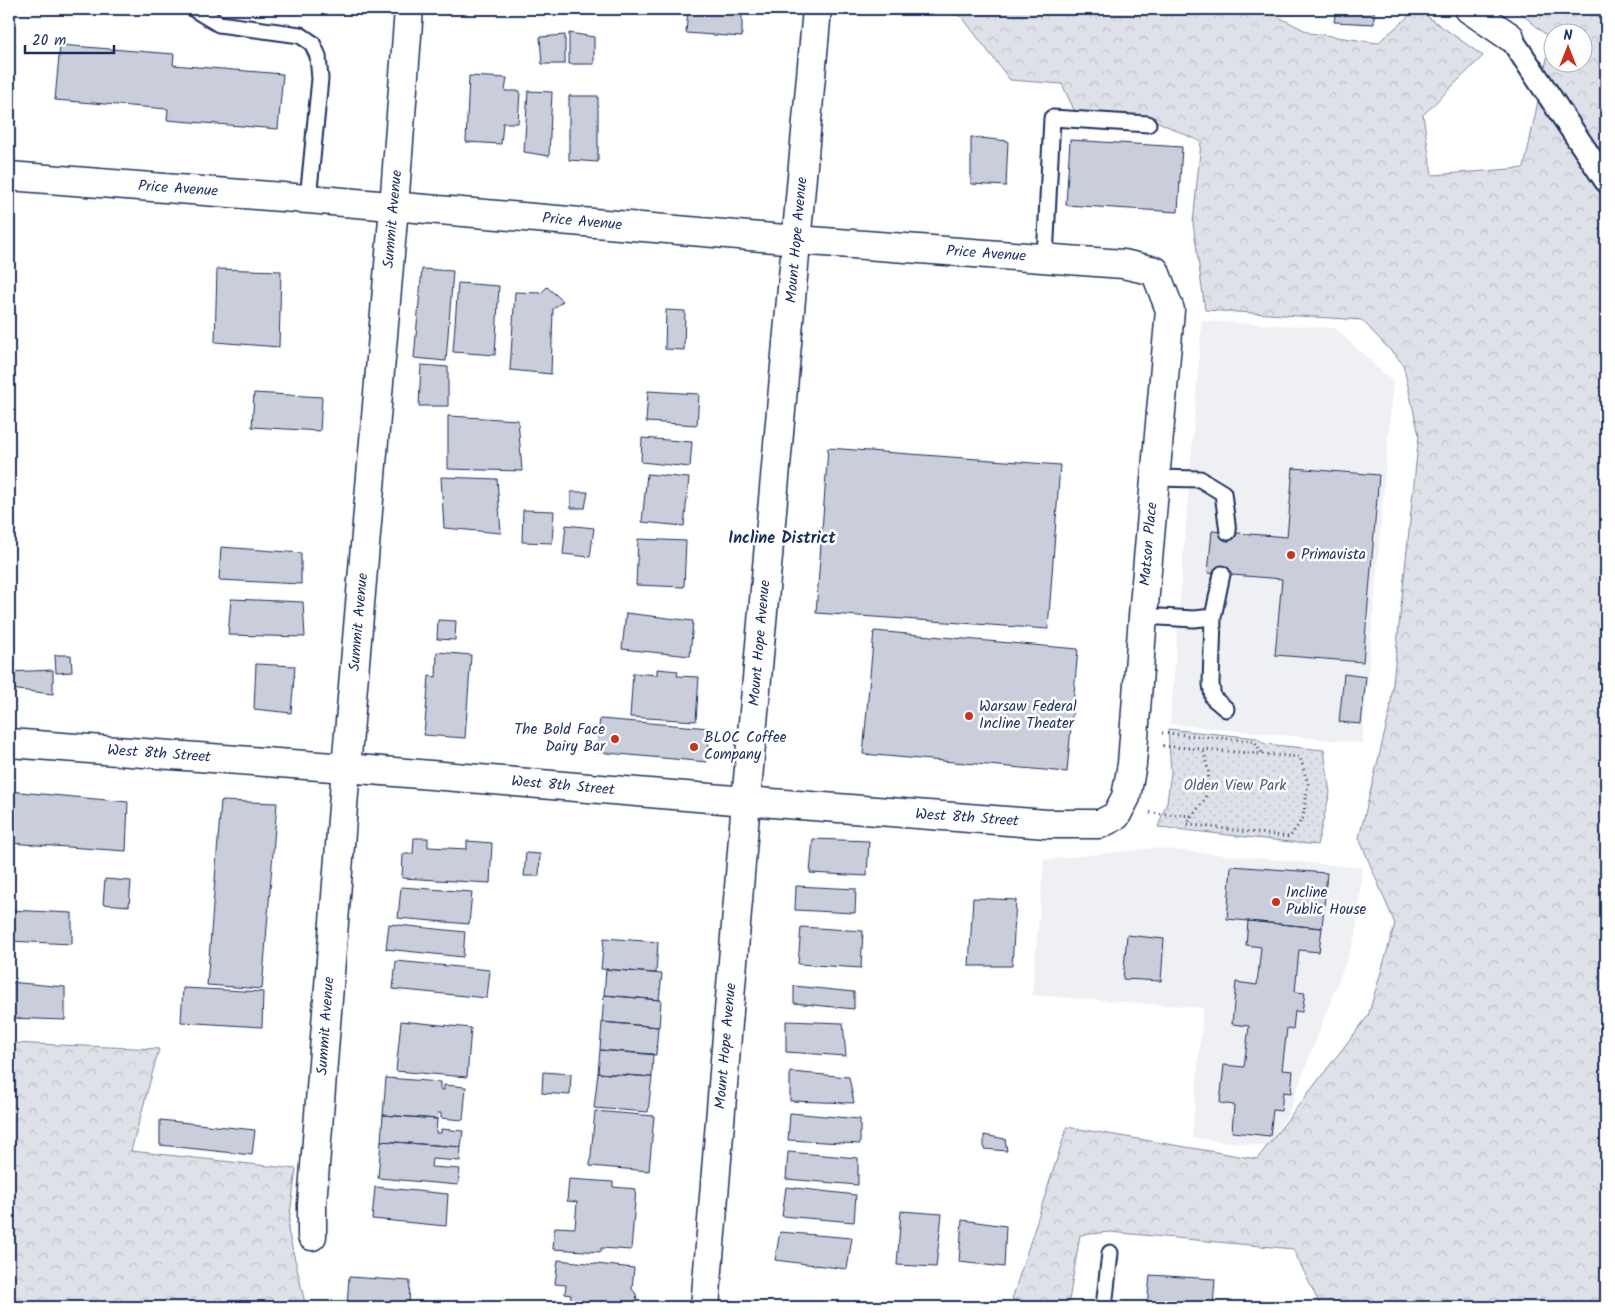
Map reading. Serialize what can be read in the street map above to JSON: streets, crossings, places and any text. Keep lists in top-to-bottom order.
{
  "streets": {
    "street": [
      "Price Avenue",
      "Summit Avenue",
      "Mount Hope Avenue",
      "Matson Place",
      "West 8th Street"
    ]
  },
  "crossings": [
    ["Price Avenue", "Summit Avenue"],
    ["Price Avenue", "Mount Hope Avenue"],
    ["Price Avenue", "Matson Place"],
    ["Summit Avenue", "West 8th Street"],
    ["Mount Hope Avenue", "West 8th Street"],
    ["Matson Place", "West 8th Street"]
  ],
  "districts": ["Incline District"],
  "parks": ["Olden View Park"],
  "places": [
    "Primavista",
    "Warsaw Federal Incline Theater",
    "The Bold Face Dairy Bar",
    "BLOC Coffee Company",
    "Incline Public House"
  ],
  "scale_bar": "20 m",
  "north": "top"
}
